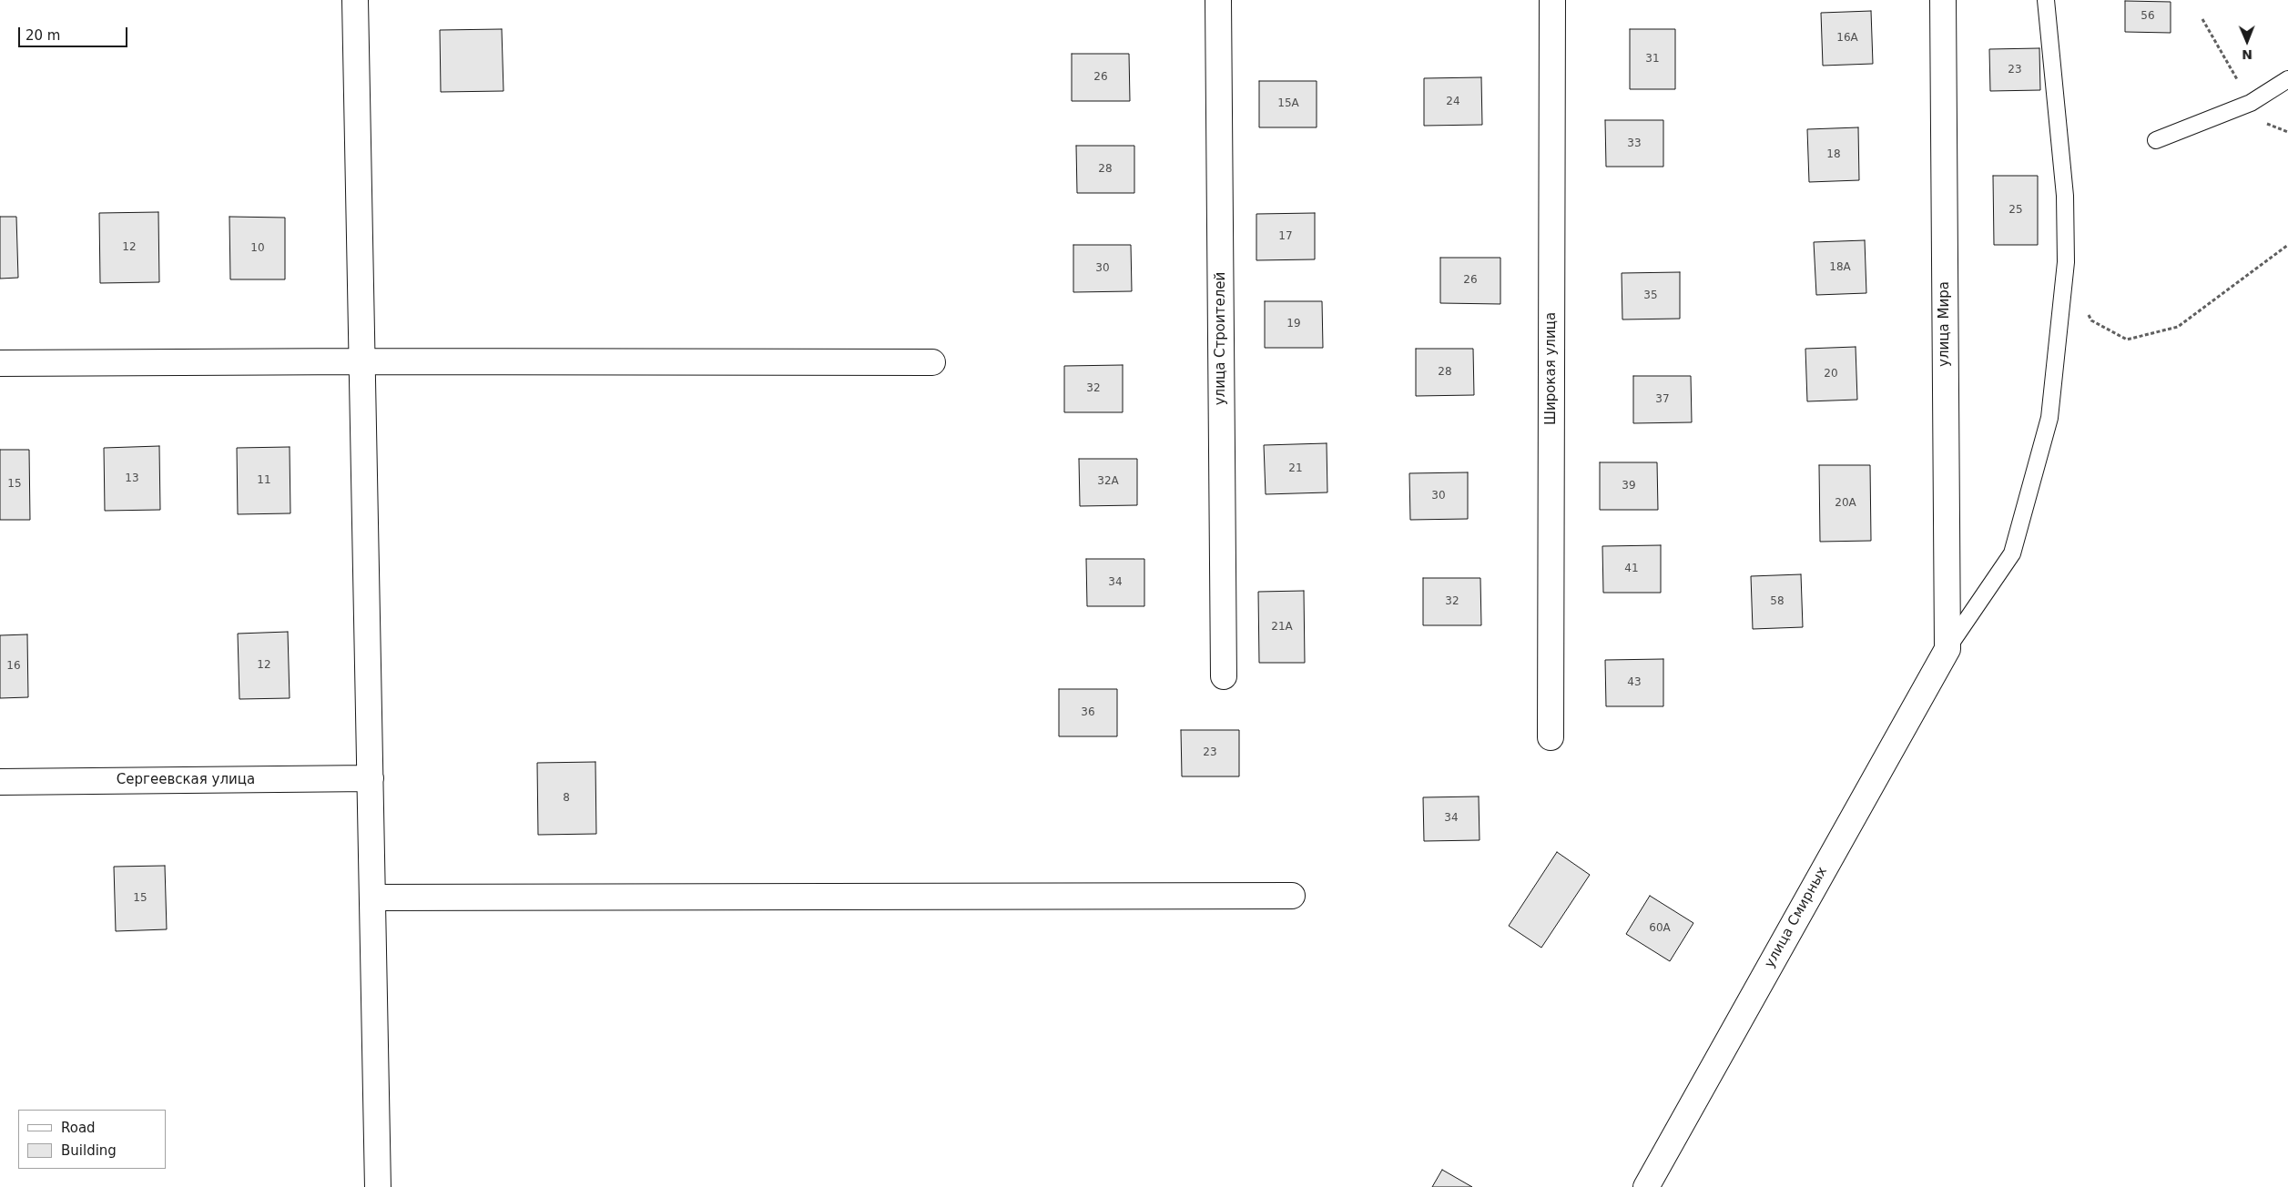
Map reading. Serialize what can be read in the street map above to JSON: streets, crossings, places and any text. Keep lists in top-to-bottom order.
{
  "streets": {
    "street": [
      "улица Мира",
      "улица Строителей",
      "Широкая улица",
      "Сергеевская улица",
      "улица Смирных"
    ]
  },
  "crossings": [
    ["улица Мира", "улица Смирных"]
  ],
  "house_numbers": [
    "56",
    "16А",
    "31",
    "23",
    "26",
    "24",
    "15А",
    "33",
    "18",
    "28",
    "25",
    "17",
    "12",
    "10",
    "18А",
    "30",
    "26",
    "35",
    "19",
    "28",
    "20",
    "32",
    "37",
    "21",
    "13",
    "11",
    "32А",
    "15",
    "39",
    "30",
    "20А",
    "41",
    "34",
    "32",
    "58",
    "21А",
    "12",
    "16",
    "43",
    "36",
    "23",
    "8",
    "34",
    "15",
    "60А"
  ],
  "legend": ["Road", "Building"],
  "scale_bar": "20 m",
  "north": "bottom"
}
